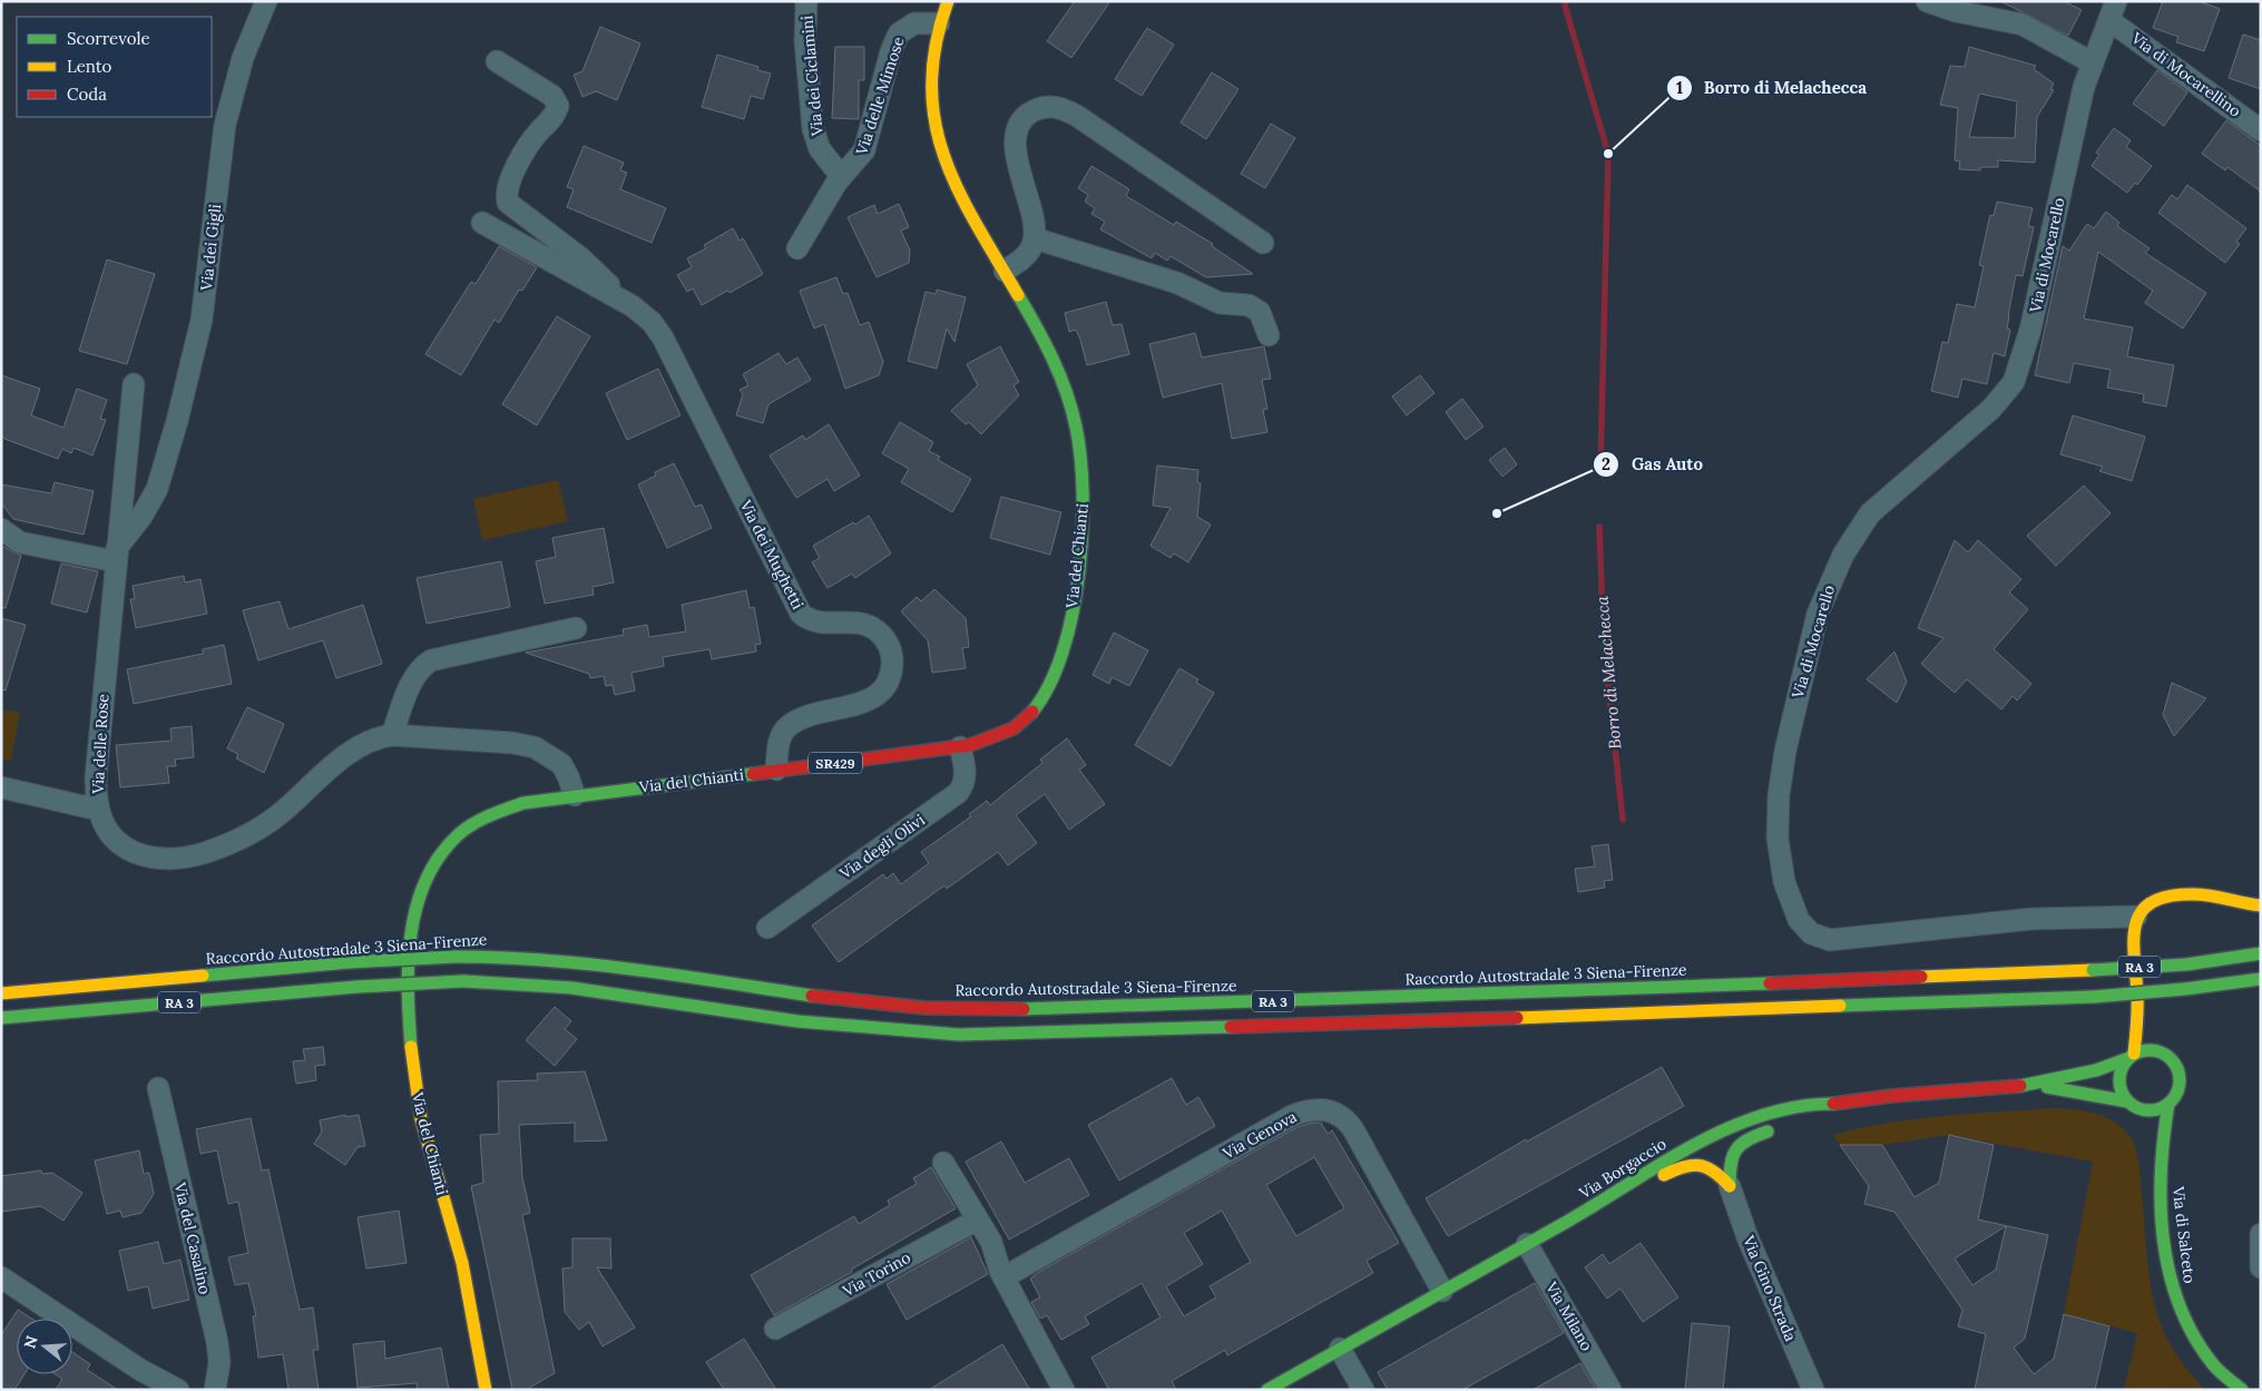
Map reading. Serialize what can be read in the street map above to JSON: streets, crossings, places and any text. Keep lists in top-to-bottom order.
{
  "streets": {
    "main road": [
      "Via del Chianti",
      "SR429",
      "Raccordo Autostradale 3 Siena-Firenze",
      "RA 3",
      "Via Borgaccio",
      "Via di Salceto"
    ],
    "street": [
      "Via di Mocarellino",
      "Via dei Ciclamini",
      "Via delle Mimose",
      "Via dei Gigli",
      "Via di Mocarello",
      "Via dei Mughetti",
      "Via delle Rose",
      "Via degli Olivi",
      "Via Genova",
      "Via del Casalino",
      "Via Torino",
      "Via Gino Strada",
      "Via Milano"
    ]
  },
  "crossings": [
    ["Via di Mocarellino", "Via di Mocarello"],
    ["Via dei Ciclamini", "Via delle Mimose"],
    ["Via delle Mimose", "Via del Chianti"],
    ["Via dei Gigli", "Via delle Rose"],
    ["Via dei Mughetti", "Via del Chianti"],
    ["Via del Chianti", "Via delle Rose"],
    ["Via del Chianti", "Via degli Olivi"],
    ["Via Genova", "Via Borgaccio"],
    ["Via Borgaccio", "Via di Salceto"],
    ["Via Borgaccio", "Via Milano"]
  ],
  "water": ["Borro di Melachecca"],
  "places": ["Borro di Melachecca", "Gas Auto"],
  "legend": ["Scorrevole", "Lento", "Coda"],
  "north": "left"
}
